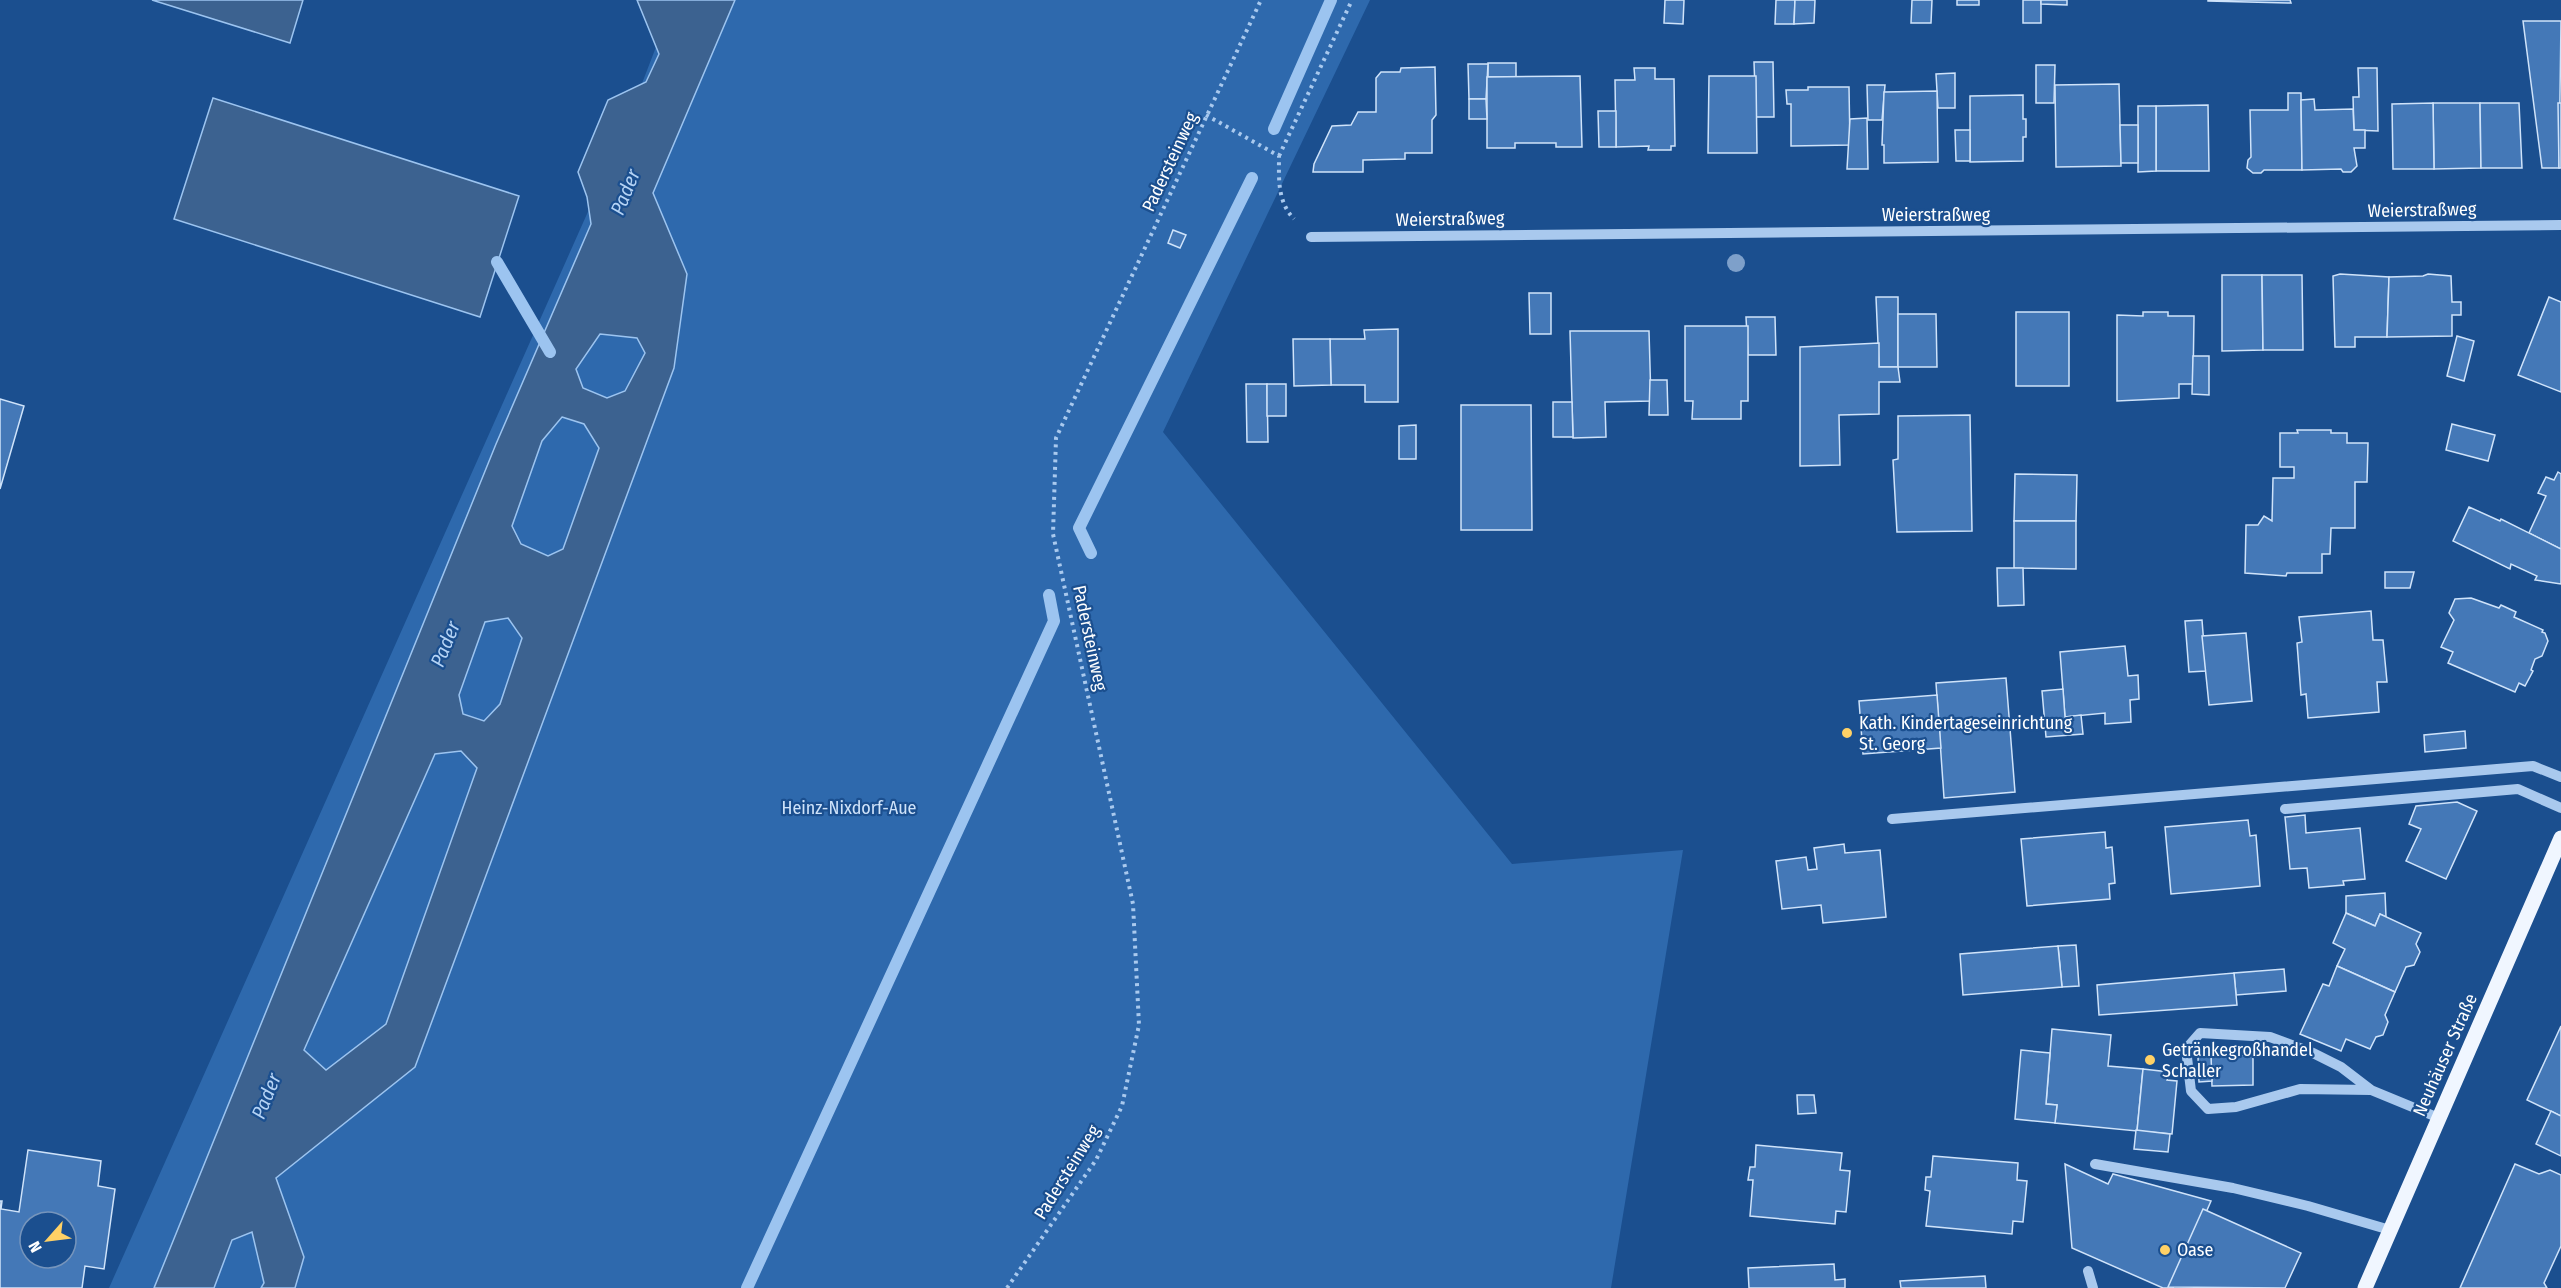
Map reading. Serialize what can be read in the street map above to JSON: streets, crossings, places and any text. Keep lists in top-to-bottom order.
{
  "streets": {
    "main road": ["Neuhäuser Straße"],
    "street": ["Weierstraßweg"],
    "path": ["Padersteinweg"]
  },
  "water": ["Pader"],
  "parks": ["Heinz-Nixdorf-Aue"],
  "places": ["Kath. Kindertageseinrichtung St. Georg", "Getränkegroßhandel Schaller", "Oase"],
  "north": "bottom left"
}
